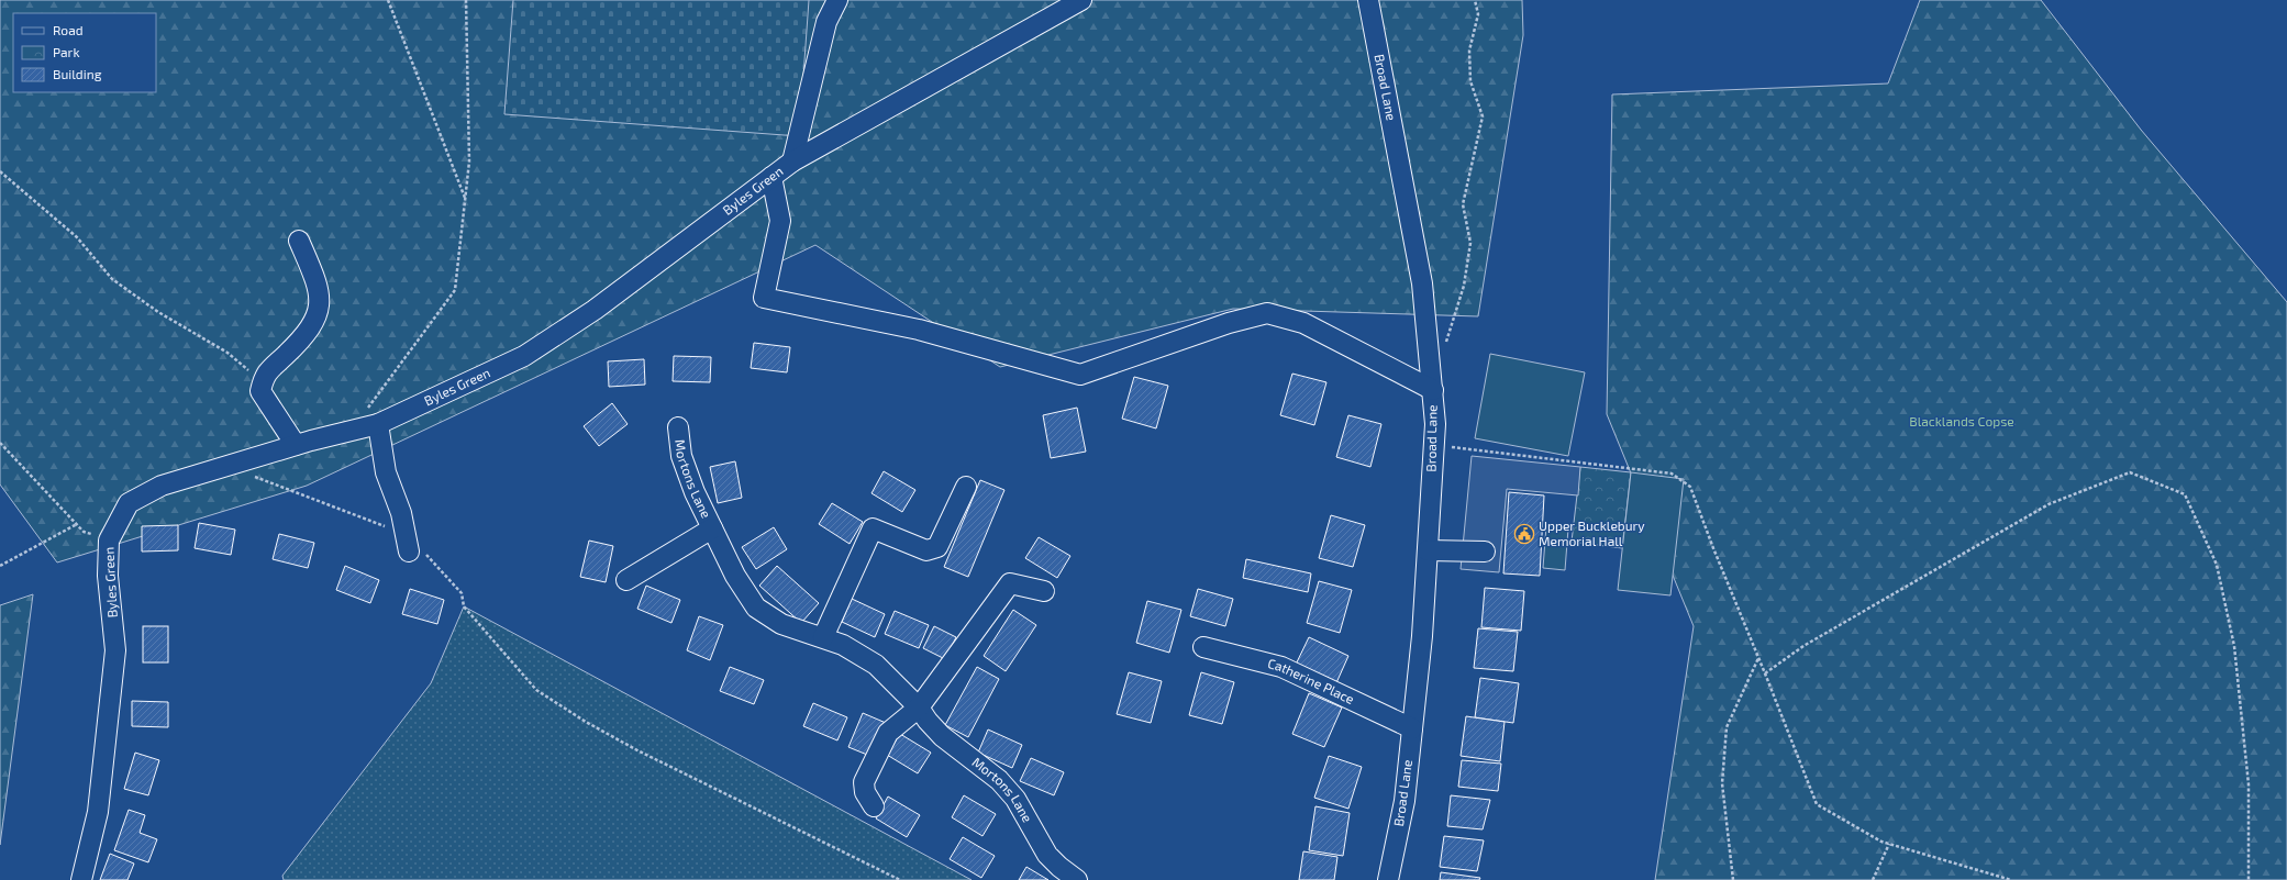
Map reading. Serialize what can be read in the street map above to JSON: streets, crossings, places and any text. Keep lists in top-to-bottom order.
{
  "streets": {
    "street": [
      "Broad Lane",
      "Byles Green",
      "Mortons Lane",
      "Catherine Place"
    ]
  },
  "crossings": [
    ["Broad Lane", "Catherine Place"]
  ],
  "parks": ["Blacklands Copse"],
  "places": {
    "public building": ["Upper Bucklebury Memorial Hall"]
  },
  "legend": ["Road", "Park", "Building"]
}
